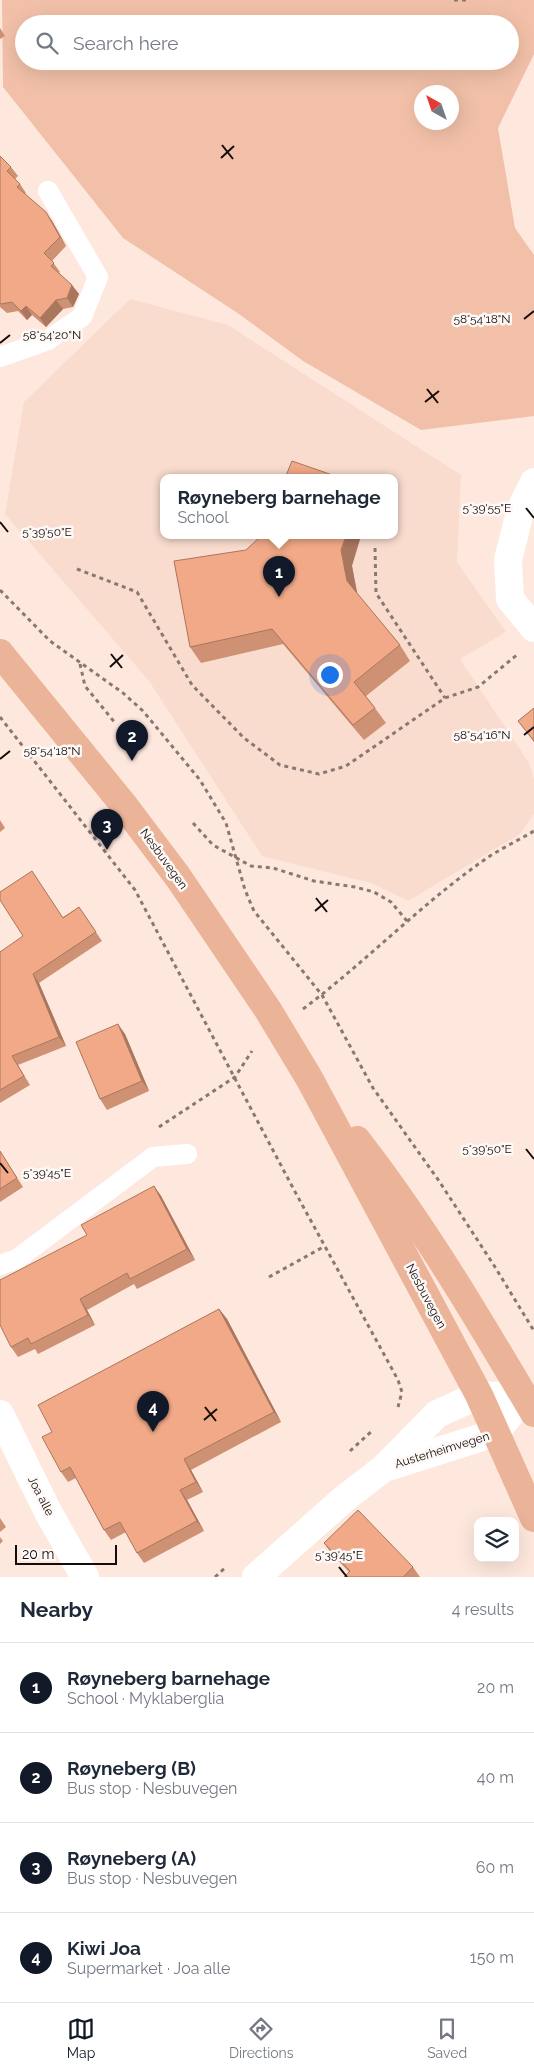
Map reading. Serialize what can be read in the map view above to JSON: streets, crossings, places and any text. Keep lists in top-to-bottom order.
{
  "streets": {
    "main road": ["Nesbuvegen"],
    "street": ["Austerheimvegen", "Joa alle"]
  },
  "crossings": [
    ["Nesbuvegen", "Austerheimvegen"]
  ],
  "scale_bar": "20 m",
  "north": "top left",
  "page": {
    "search": "Search here",
    "popup": ["Røyneberg barnehage", "School"],
    "pins": [
      "1",
      "2",
      "3",
      "4"
    ],
    "scale": "20 m",
    "heading": ["Nearby", "4 results"],
    "list": [
      {
        "mark": "1",
        "name": "Røyneberg barnehage",
        "note": "School · Myklaberglia",
        "value": "20 m"
      },
      {
        "mark": "2",
        "name": "Røyneberg (B)",
        "note": "Bus stop · Nesbuvegen",
        "value": "40 m"
      },
      {
        "mark": "3",
        "name": "Røyneberg (A)",
        "note": "Bus stop · Nesbuvegen",
        "value": "60 m"
      },
      {
        "mark": "4",
        "name": "Kiwi Joa",
        "note": "Supermarket · Joa alle",
        "value": "150 m"
      }
    ],
    "nav": ["Map", "Directions", "Saved"]
  },
  "coordinates": [
    "58°54'18\"N",
    "58°54'20\"N",
    "5°39'55\"E",
    "5°39'50\"E",
    "58°54'16\"N",
    "5°39'45\"E"
  ]
}
